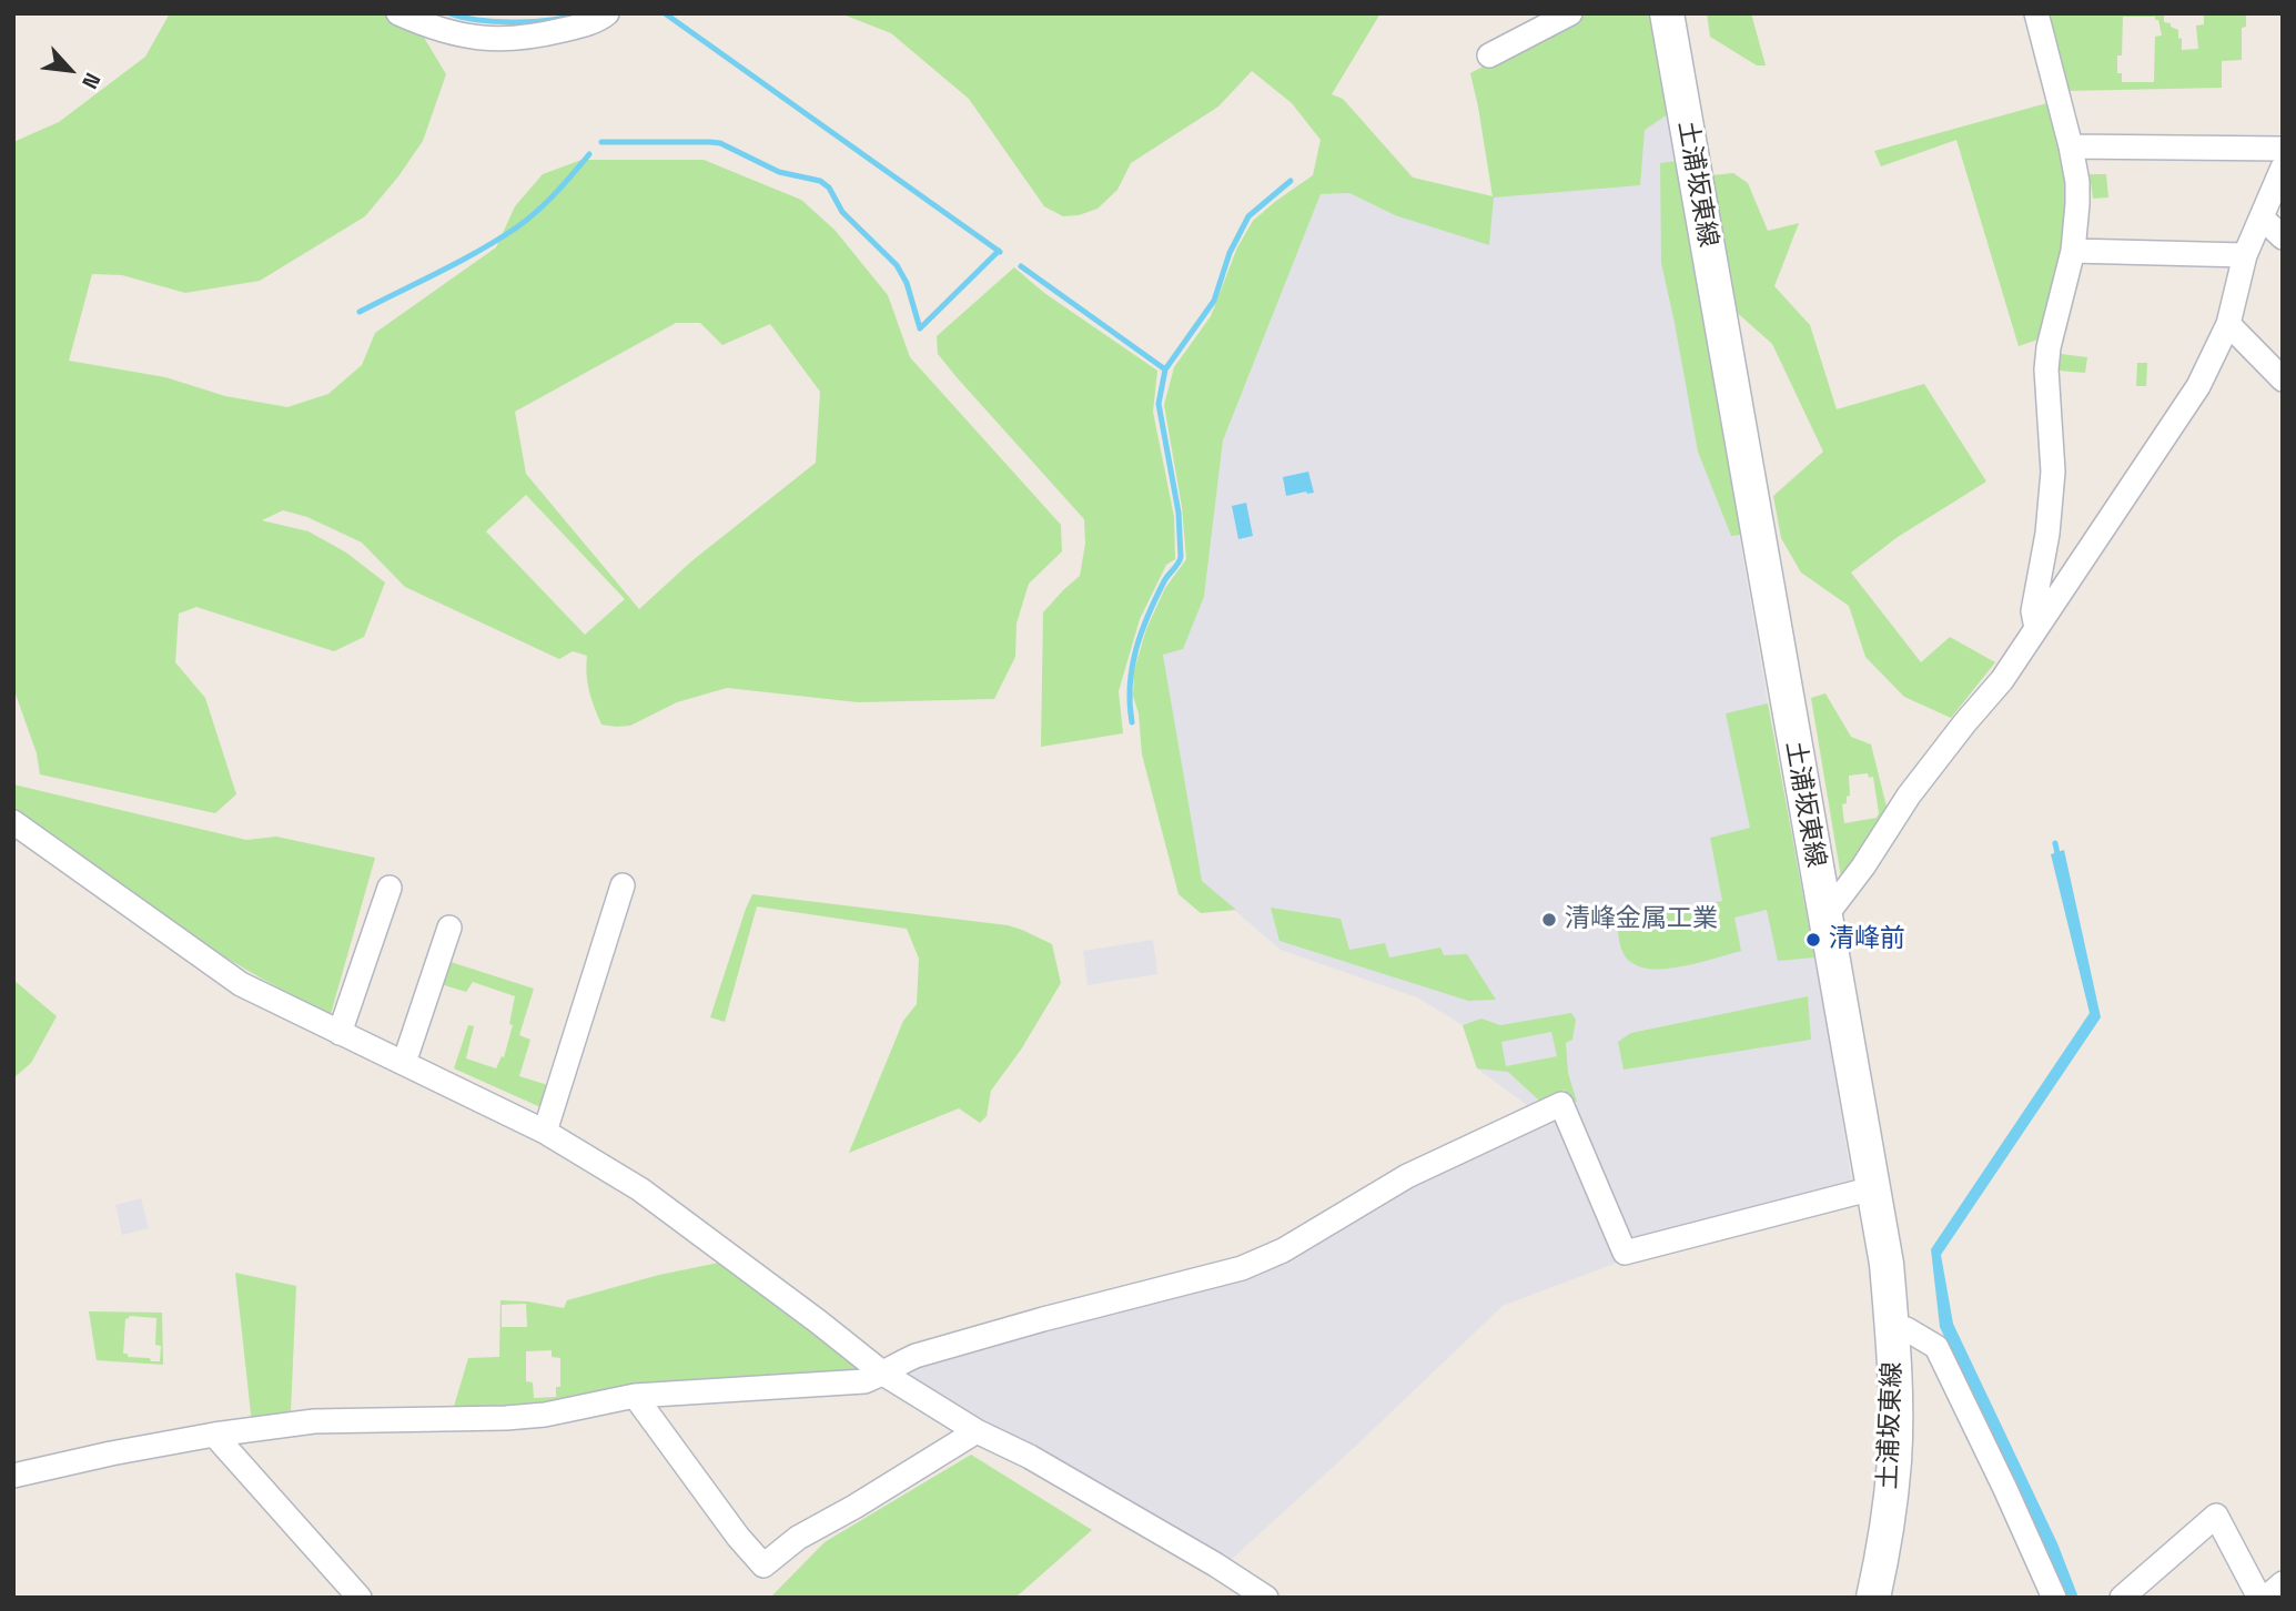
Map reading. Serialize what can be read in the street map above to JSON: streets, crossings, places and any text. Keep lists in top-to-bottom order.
{
  "streets": {
    "main road": ["土浦坂東線"]
  },
  "places": ["清峰金属工業", "清峰前"],
  "north": "bottom right"
}
